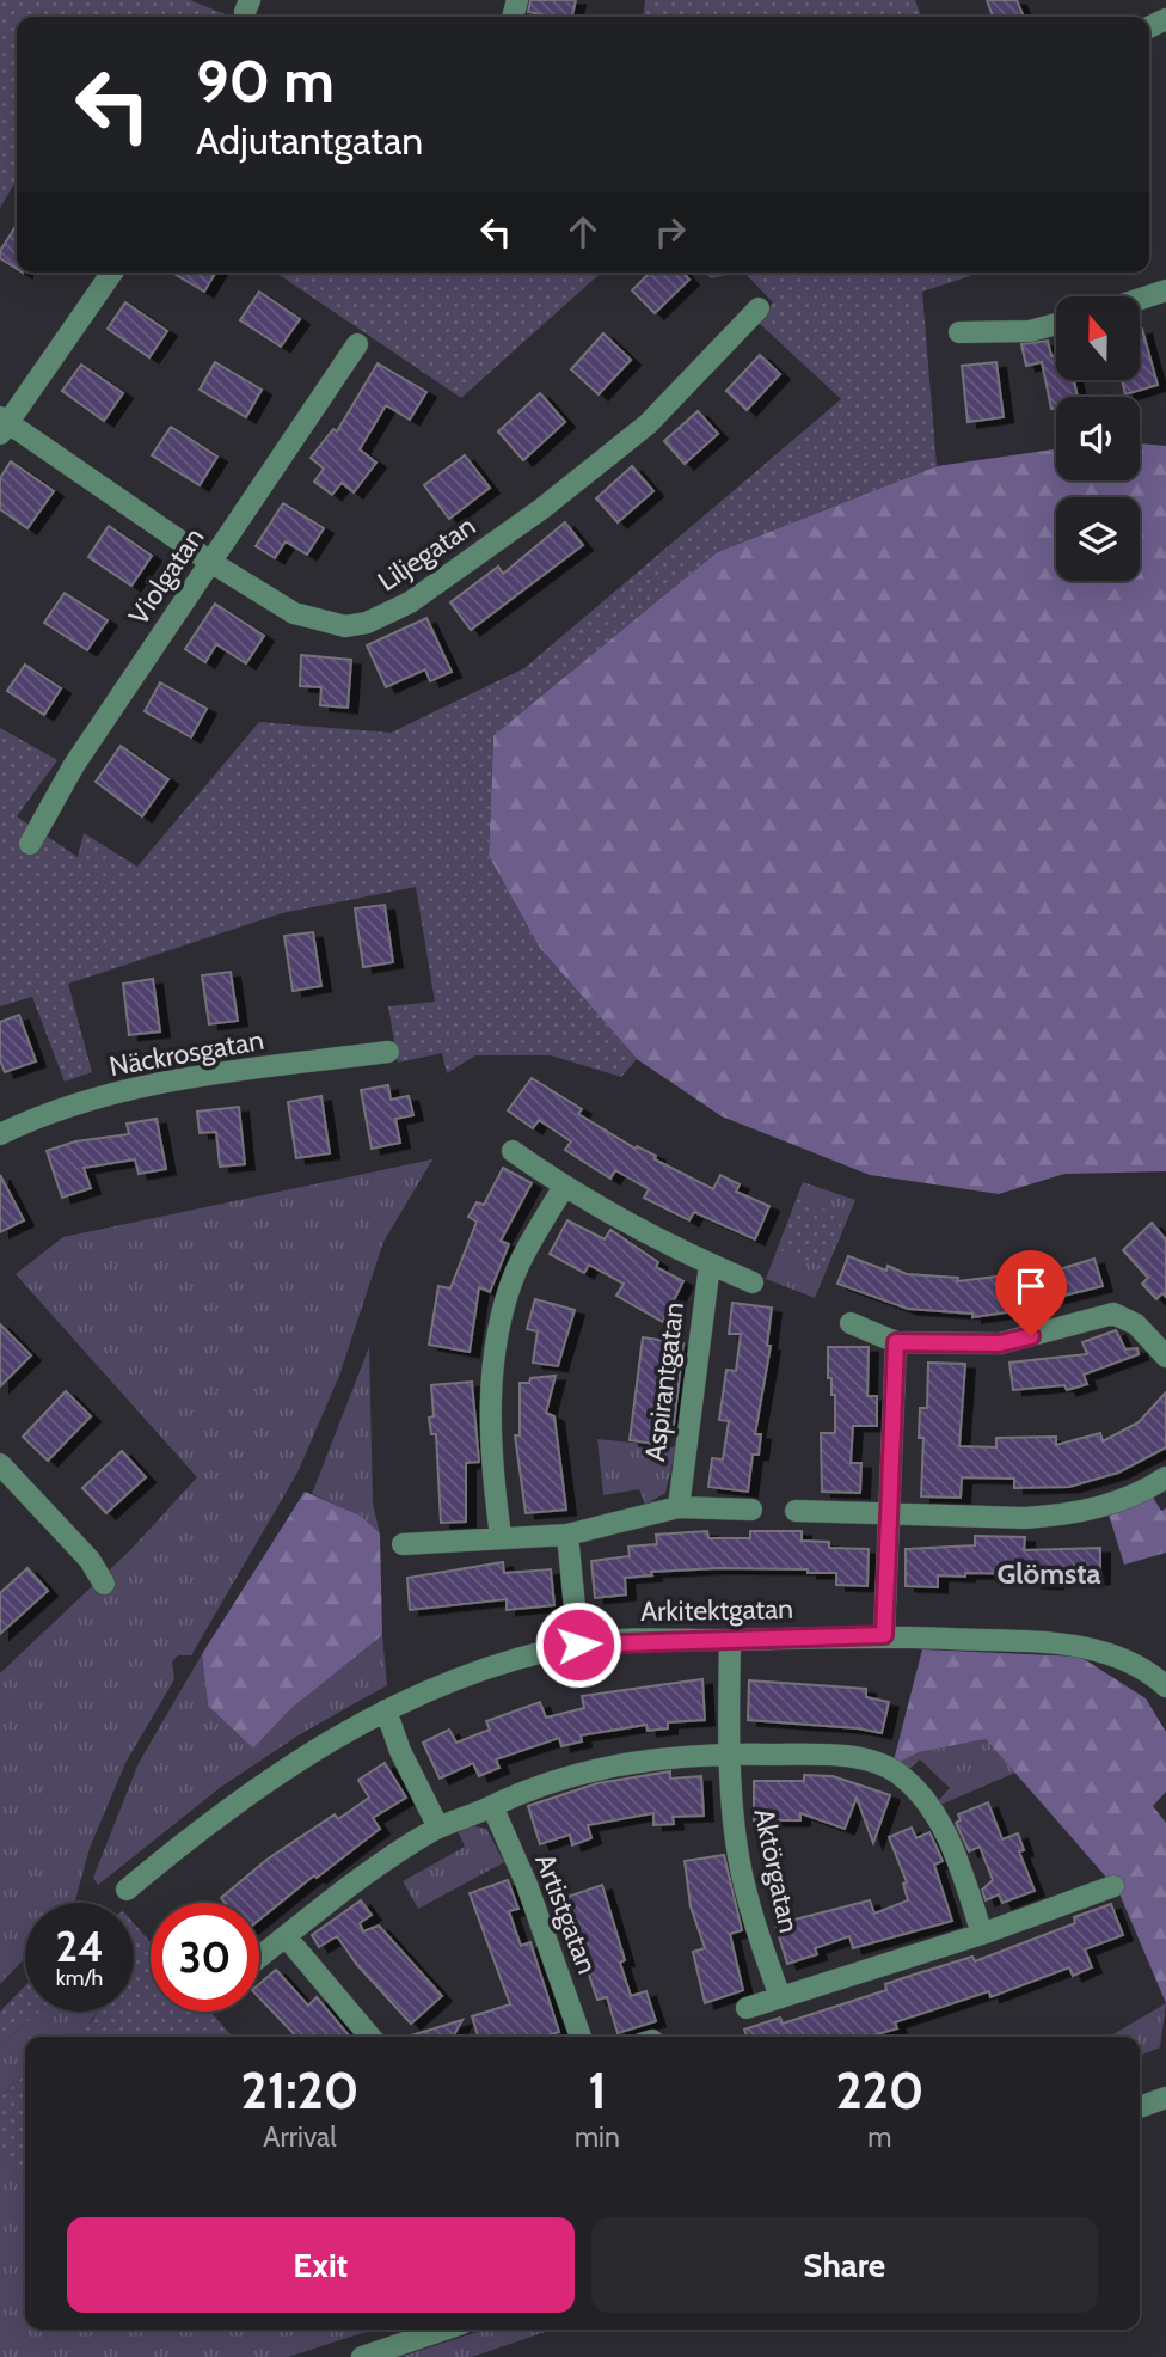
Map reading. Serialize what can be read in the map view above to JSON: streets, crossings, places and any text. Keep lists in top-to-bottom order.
{
  "streets": {
    "street": [
      "Liljegatan",
      "Violgatan",
      "Näckrosgatan",
      "Aspirantgatan",
      "Arkitektgatan",
      "Aktörgatan",
      "Artistgatan"
    ]
  },
  "crossings": [
    ["Liljegatan", "Violgatan"],
    ["Arkitektgatan", "Aktörgatan"]
  ],
  "districts": ["Glömsta"],
  "north": "top",
  "page": {
    "turn": ["90 m", "Adjutantgatan"],
    "speed": "24 km/h",
    "limit": "30",
    "eta": [
      "21:20",
      "Arrival",
      "1",
      "min",
      "220",
      "m"
    ],
    "buttons": ["Exit", "Share"]
  }
}
